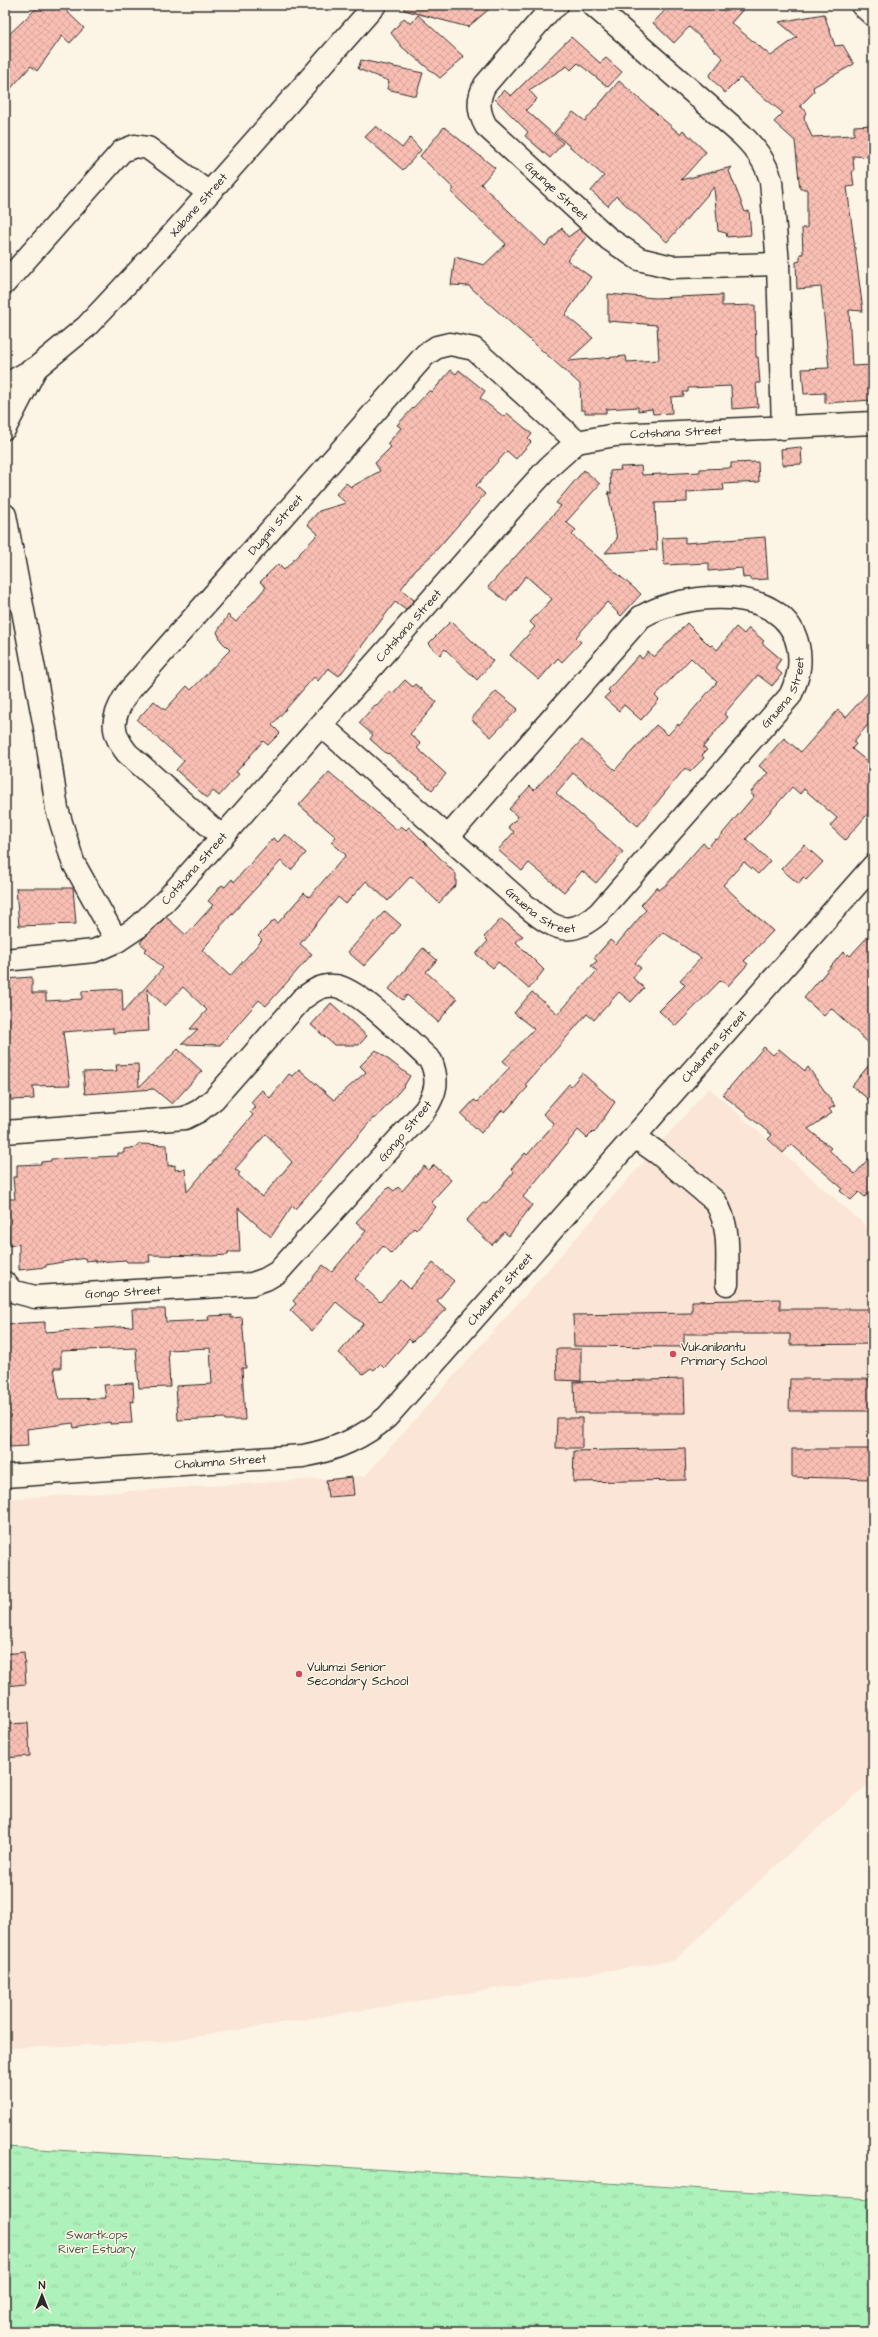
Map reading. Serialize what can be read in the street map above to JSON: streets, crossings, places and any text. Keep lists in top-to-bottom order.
{
  "streets": {
    "street": [
      "Gqunqe Street",
      "Xabane Street",
      "Cotshana Street",
      "Dugani Street",
      "Gnuena Street",
      "Chalumna Street",
      "Gongo Street"
    ]
  },
  "crossings": [
    ["Cotshana Street", "Dugani Street"],
    ["Cotshana Street", "Gnuena Street"]
  ],
  "parks": ["Swartkops River Estuary"],
  "places": ["Vukanibantu Primary School", "Vulumzi Senior Secondary School"],
  "north": "top"
}
